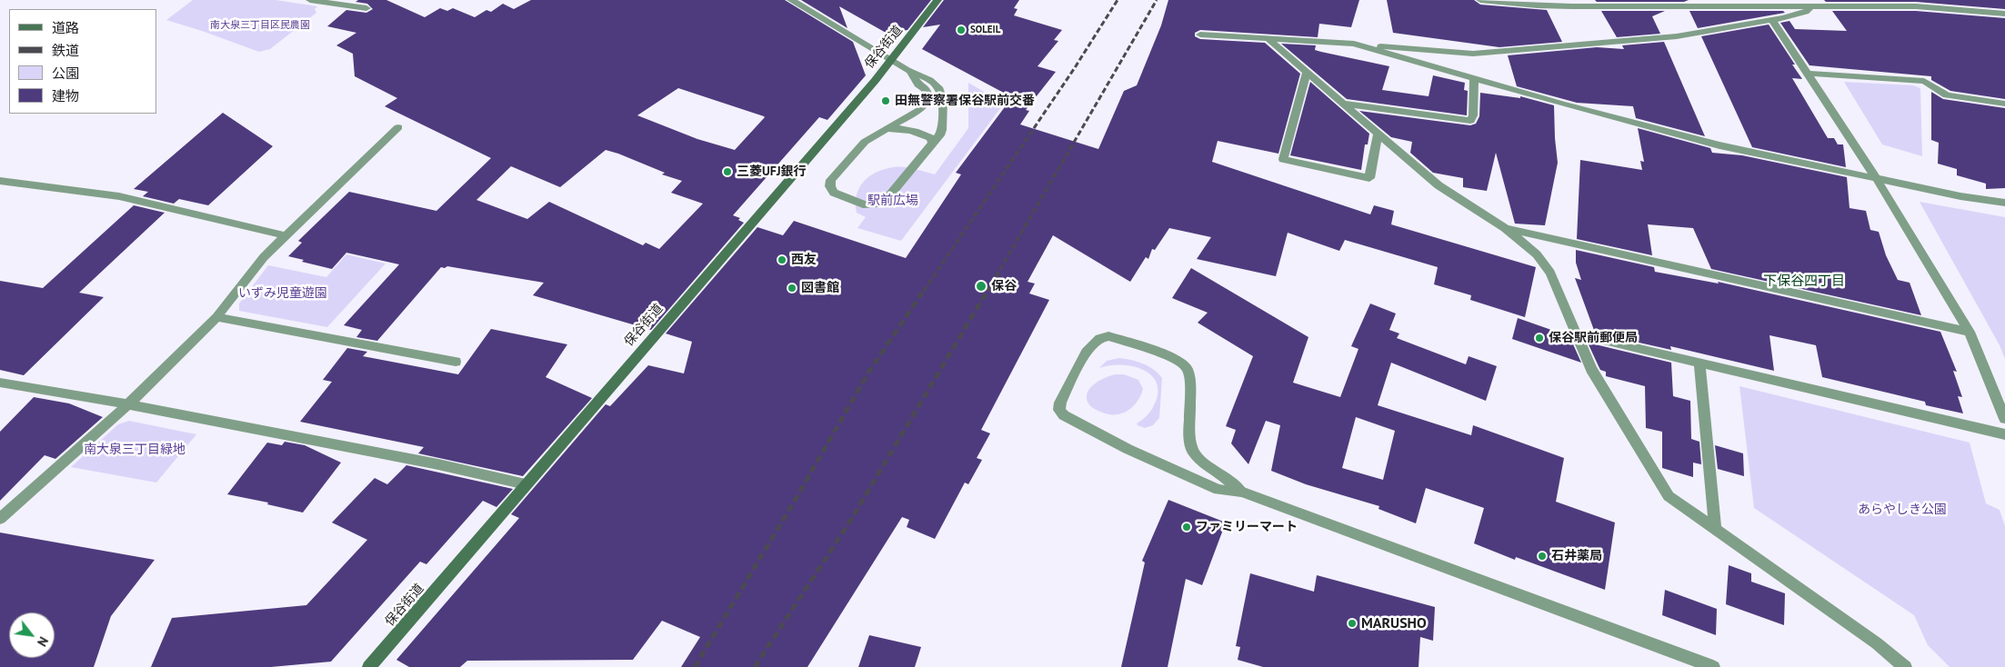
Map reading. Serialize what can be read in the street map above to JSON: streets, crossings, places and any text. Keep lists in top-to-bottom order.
{
  "streets": {
    "main road": ["保谷街道"]
  },
  "districts": ["下保谷四丁目"],
  "parks": [
    "南大泉三丁目区民農園",
    "駅前広場",
    "いずみ児童遊園",
    "南大泉三丁目緑地",
    "あらやしき公園"
  ],
  "places": [
    "SOLEIL",
    "田無警察署保谷駅前交番",
    "三菱UFJ銀行",
    "西友",
    "保谷",
    "図書館",
    "保谷駅前郵便局",
    "ファミリーマート",
    "石井薬局",
    "MARUSHO"
  ],
  "legend": [
    "道路",
    "鉄道",
    "公園",
    "建物"
  ],
  "north": "bottom right"
}
